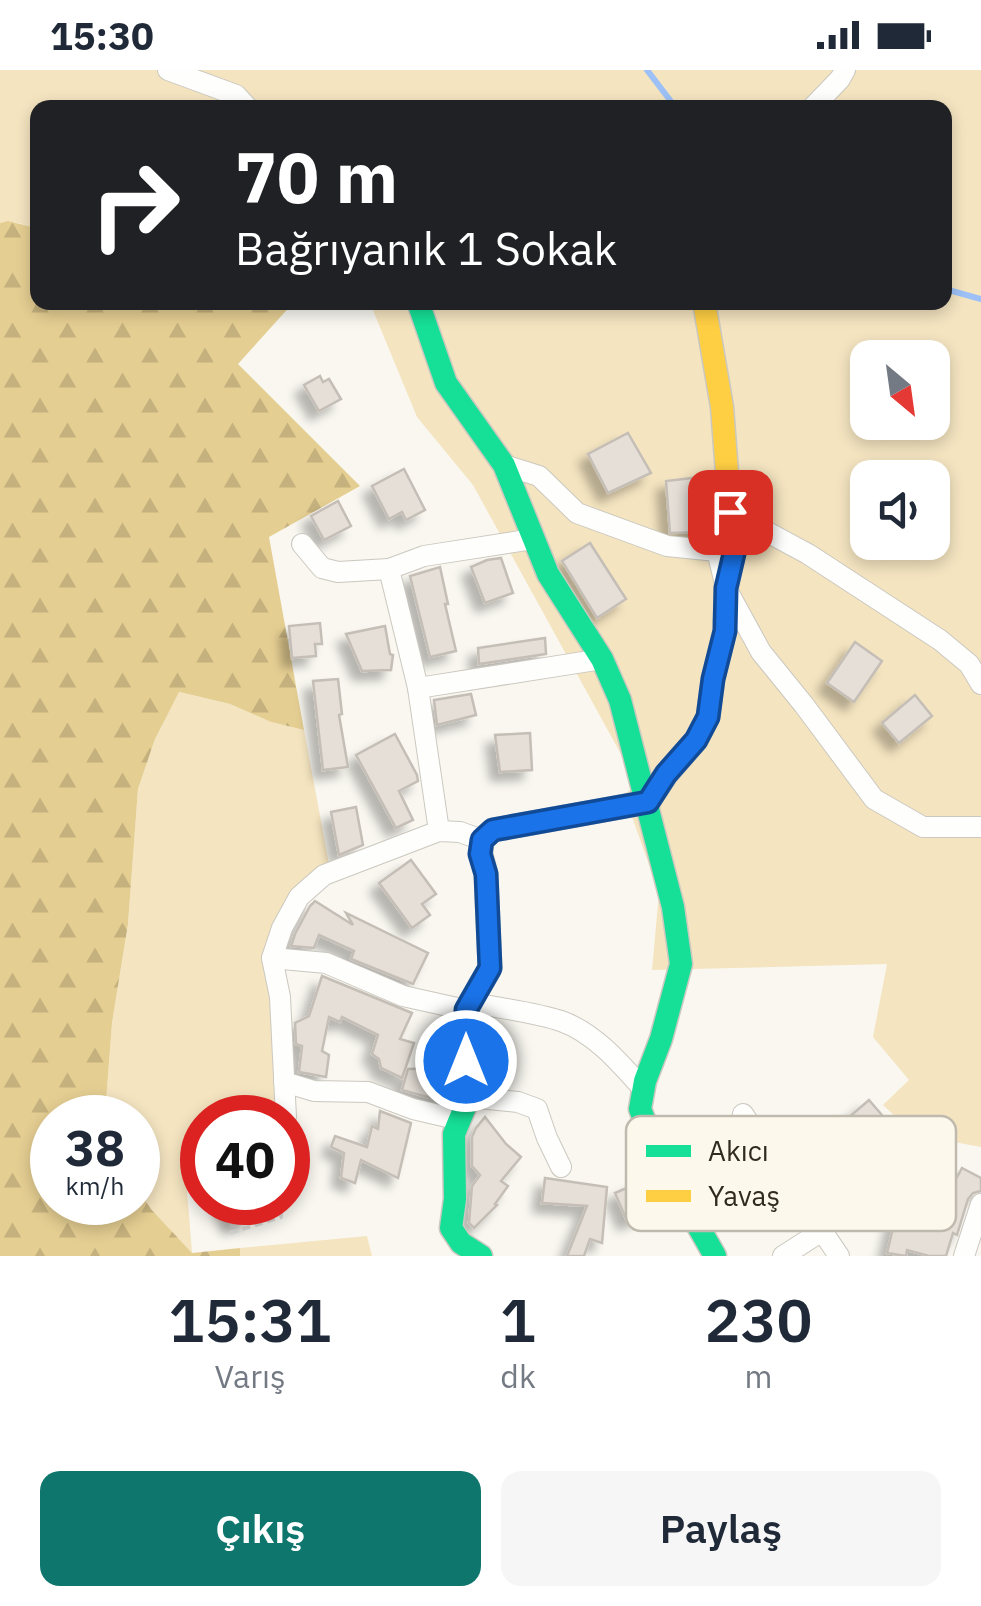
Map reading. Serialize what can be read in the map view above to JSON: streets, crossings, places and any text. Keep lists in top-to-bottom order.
{
  "legend": ["Akıcı", "Yavaş"],
  "north": "bottom right",
  "page": {
    "status": "15:30",
    "turn": ["70 m", "Bağrıyanık 1 Sokak"],
    "speed": "38 km/h",
    "limit": "40",
    "eta": [
      "15:31",
      "Varış",
      "1",
      "dk",
      "230",
      "m"
    ],
    "buttons": ["Çıkış", "Paylaş"]
  }
}
